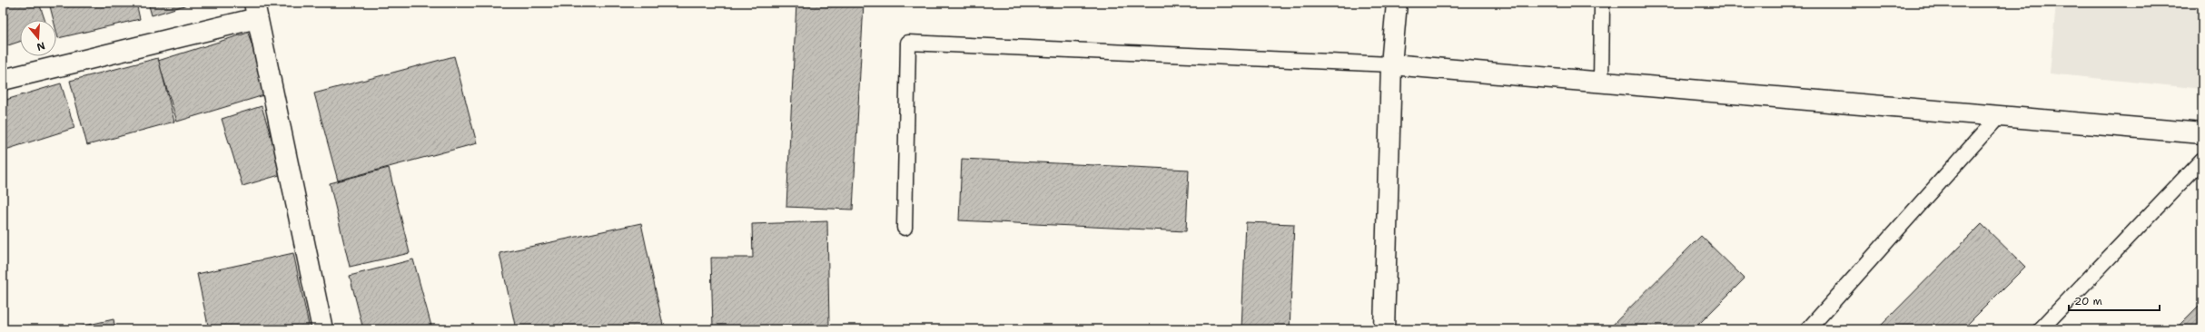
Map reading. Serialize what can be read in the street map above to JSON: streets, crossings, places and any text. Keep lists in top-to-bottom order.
{
  "scale_bar": "20 m",
  "north": "bottom"
}
